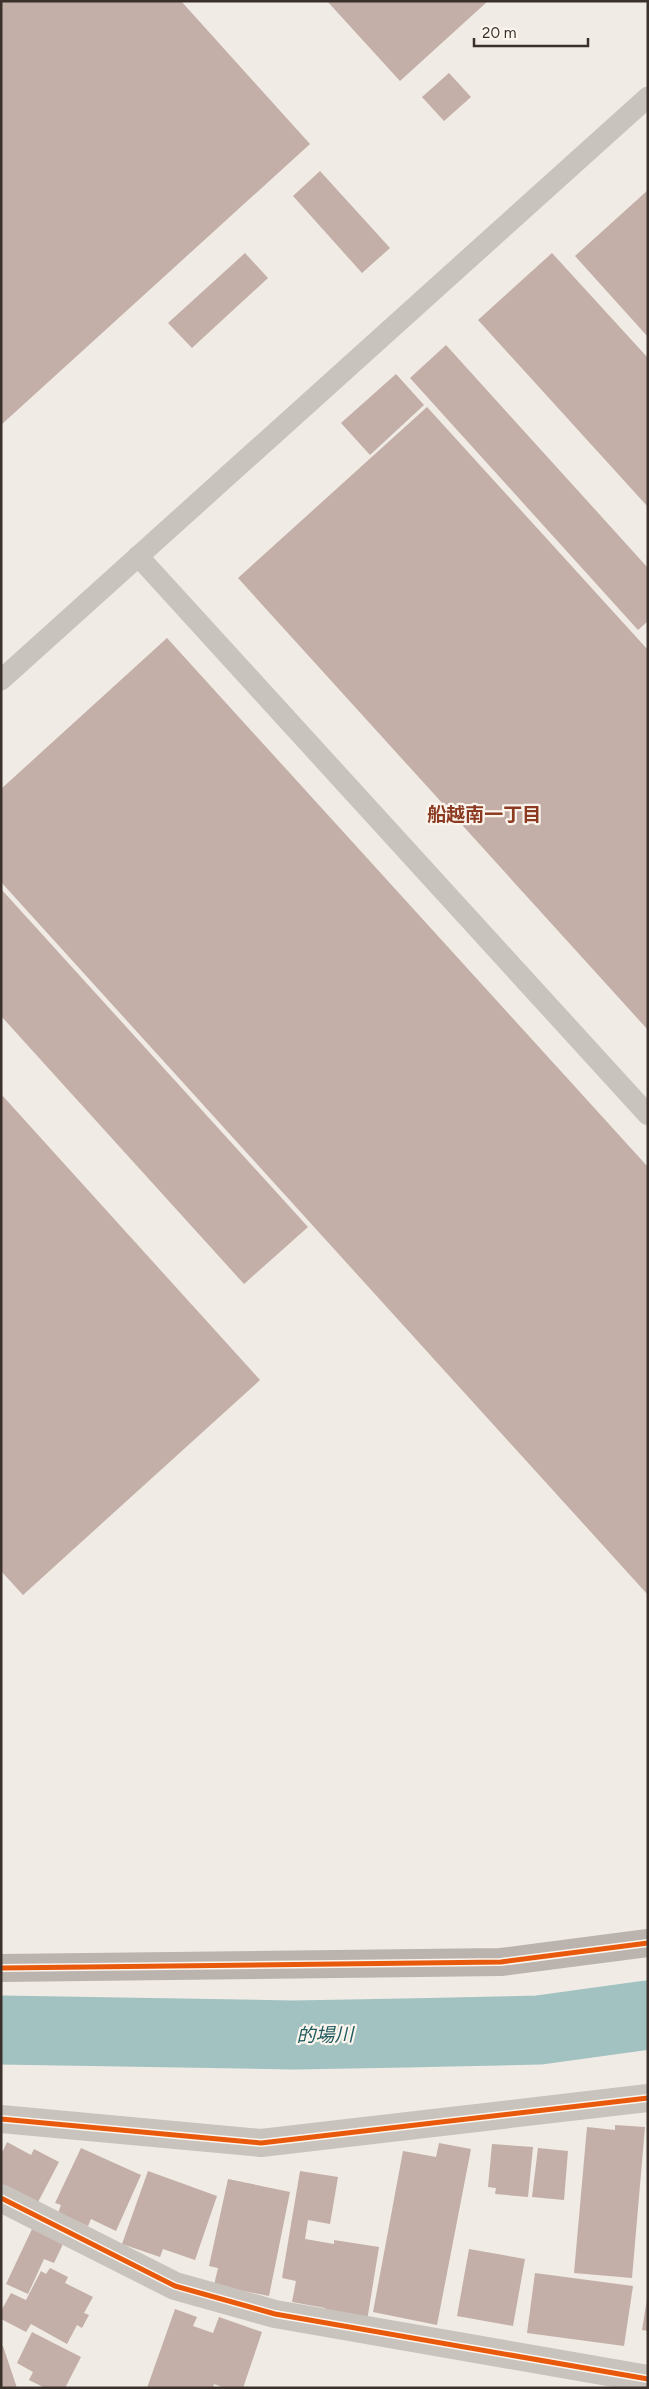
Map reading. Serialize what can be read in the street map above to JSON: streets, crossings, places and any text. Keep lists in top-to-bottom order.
{
  "districts": ["船越南一丁目"],
  "water": ["的場川"],
  "scale_bar": "20 m"
}
